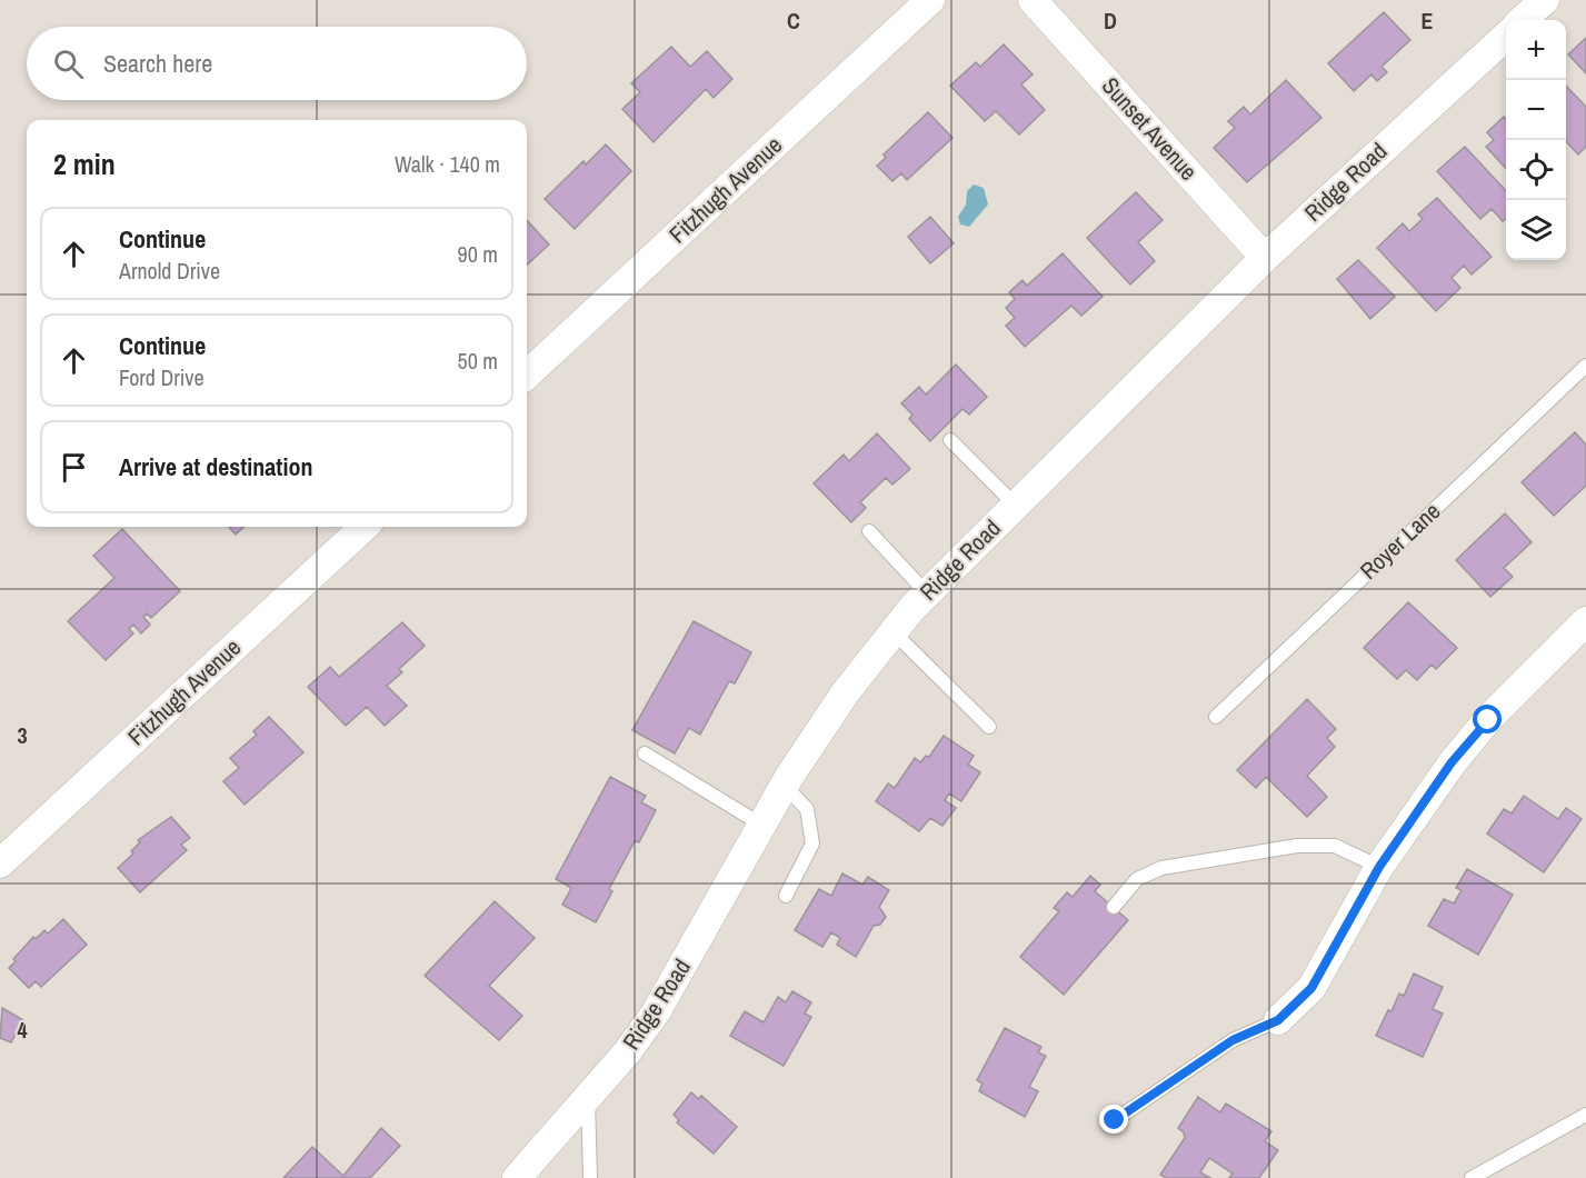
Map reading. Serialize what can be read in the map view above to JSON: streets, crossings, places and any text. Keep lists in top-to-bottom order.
{
  "streets": {
    "street": ["Sunset Avenue", "Ridge Road", "Fitzhugh Avenue"],
    "lane": ["Royer Lane"]
  },
  "crossings": [
    ["Sunset Avenue", "Ridge Road"]
  ],
  "page": {
    "map_buttons": ["+", "−"],
    "search": "Search here",
    "heading": ["2 min", "Walk · 140 m"],
    "list": [
      ["Continue", "Arnold Drive", "90 m"],
      ["Continue", "Ford Drive", "50 m"],
      "Arrive at destination"
    ]
  },
  "grid": {
    "columns": ["C", "D", "E"],
    "rows": ["3", "4"]
  }
}
